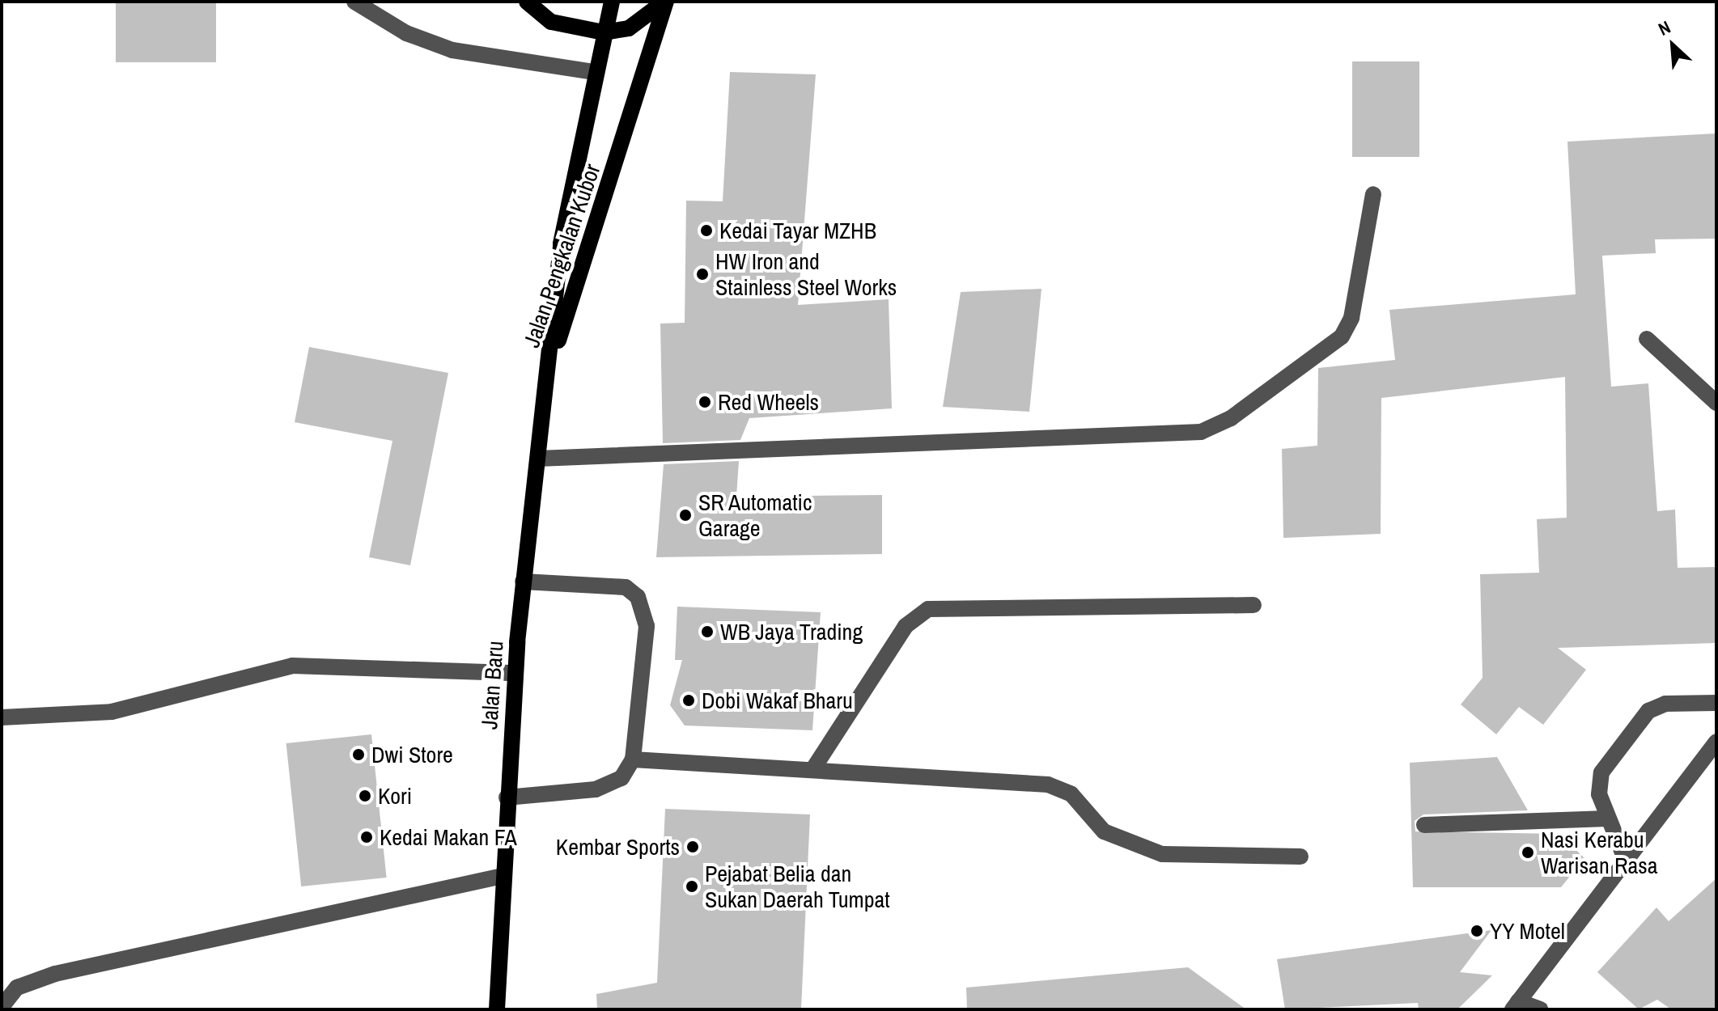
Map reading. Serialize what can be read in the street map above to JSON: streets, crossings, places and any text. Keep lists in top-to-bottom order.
{
  "streets": {
    "main road": ["Jalan Pengkalan Kubor", "Jalan Baru"]
  },
  "crossings": [
    ["Jalan Pengkalan Kubor", "Jalan Baru"]
  ],
  "places": [
    "Kedai Tayar MZHB",
    "HW Iron and Stainless Steel Works",
    "Red Wheels",
    "SR Automatic Garage",
    "WB Jaya Trading",
    "Dobi Wakaf Bharu",
    "Dwi Store",
    "Kori",
    "Kedai Makan FA",
    "Kembar Sports",
    "Nasi Kerabu Warisan Rasa",
    "Pejabat Belia dan Sukan Daerah Tumpat",
    "YY Motel"
  ],
  "north": "top left"
}
